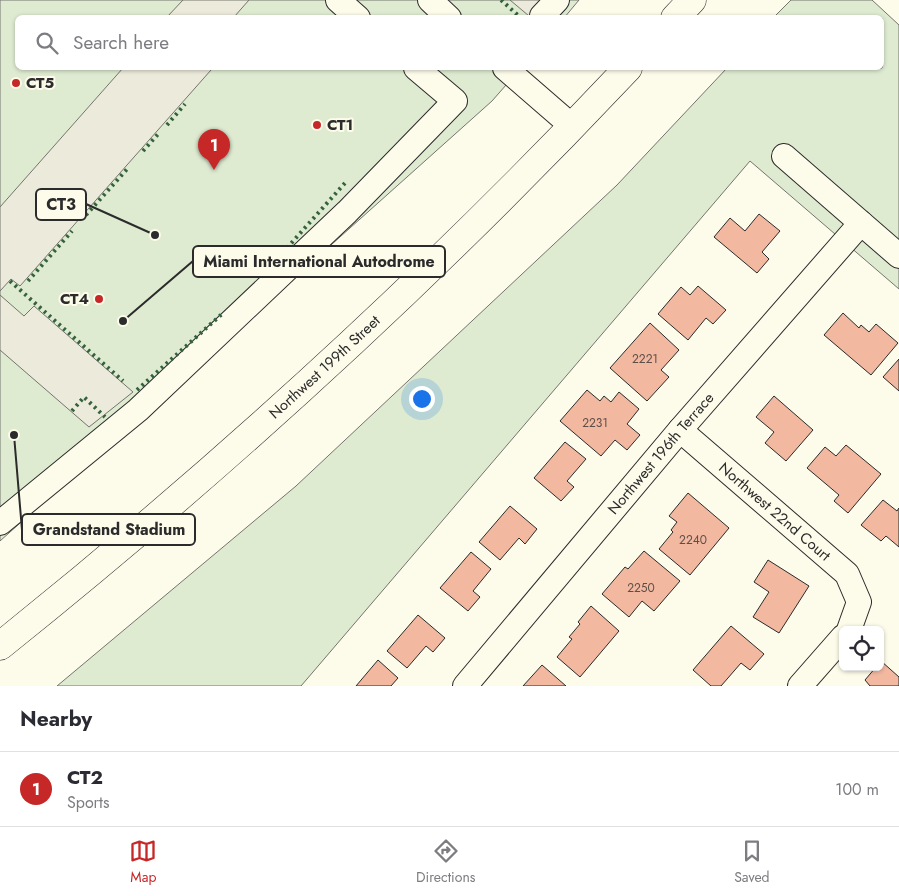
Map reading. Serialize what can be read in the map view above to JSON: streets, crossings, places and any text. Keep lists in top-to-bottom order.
{
  "streets": {
    "main road": ["Northwest 199th Street"],
    "street": ["Northwest 196th Terrace", "Northwest 22nd Court"]
  },
  "crossings": [
    ["Northwest 196th Terrace", "Northwest 22nd Court"]
  ],
  "places": [
    "CT5",
    "CT1",
    "CT3",
    "CT4",
    "Miami International Autodrome",
    "Grandstand Stadium"
  ],
  "house_numbers": [
    "2221",
    "2231",
    "2240",
    "2250"
  ],
  "page": {
    "search": "Search here",
    "pins": "1",
    "heading": "Nearby",
    "list": [
      {
        "mark": "1",
        "name": "CT2",
        "note": "Sports",
        "value": "100 m"
      }
    ],
    "nav": ["Map", "Directions", "Saved"]
  }
}
